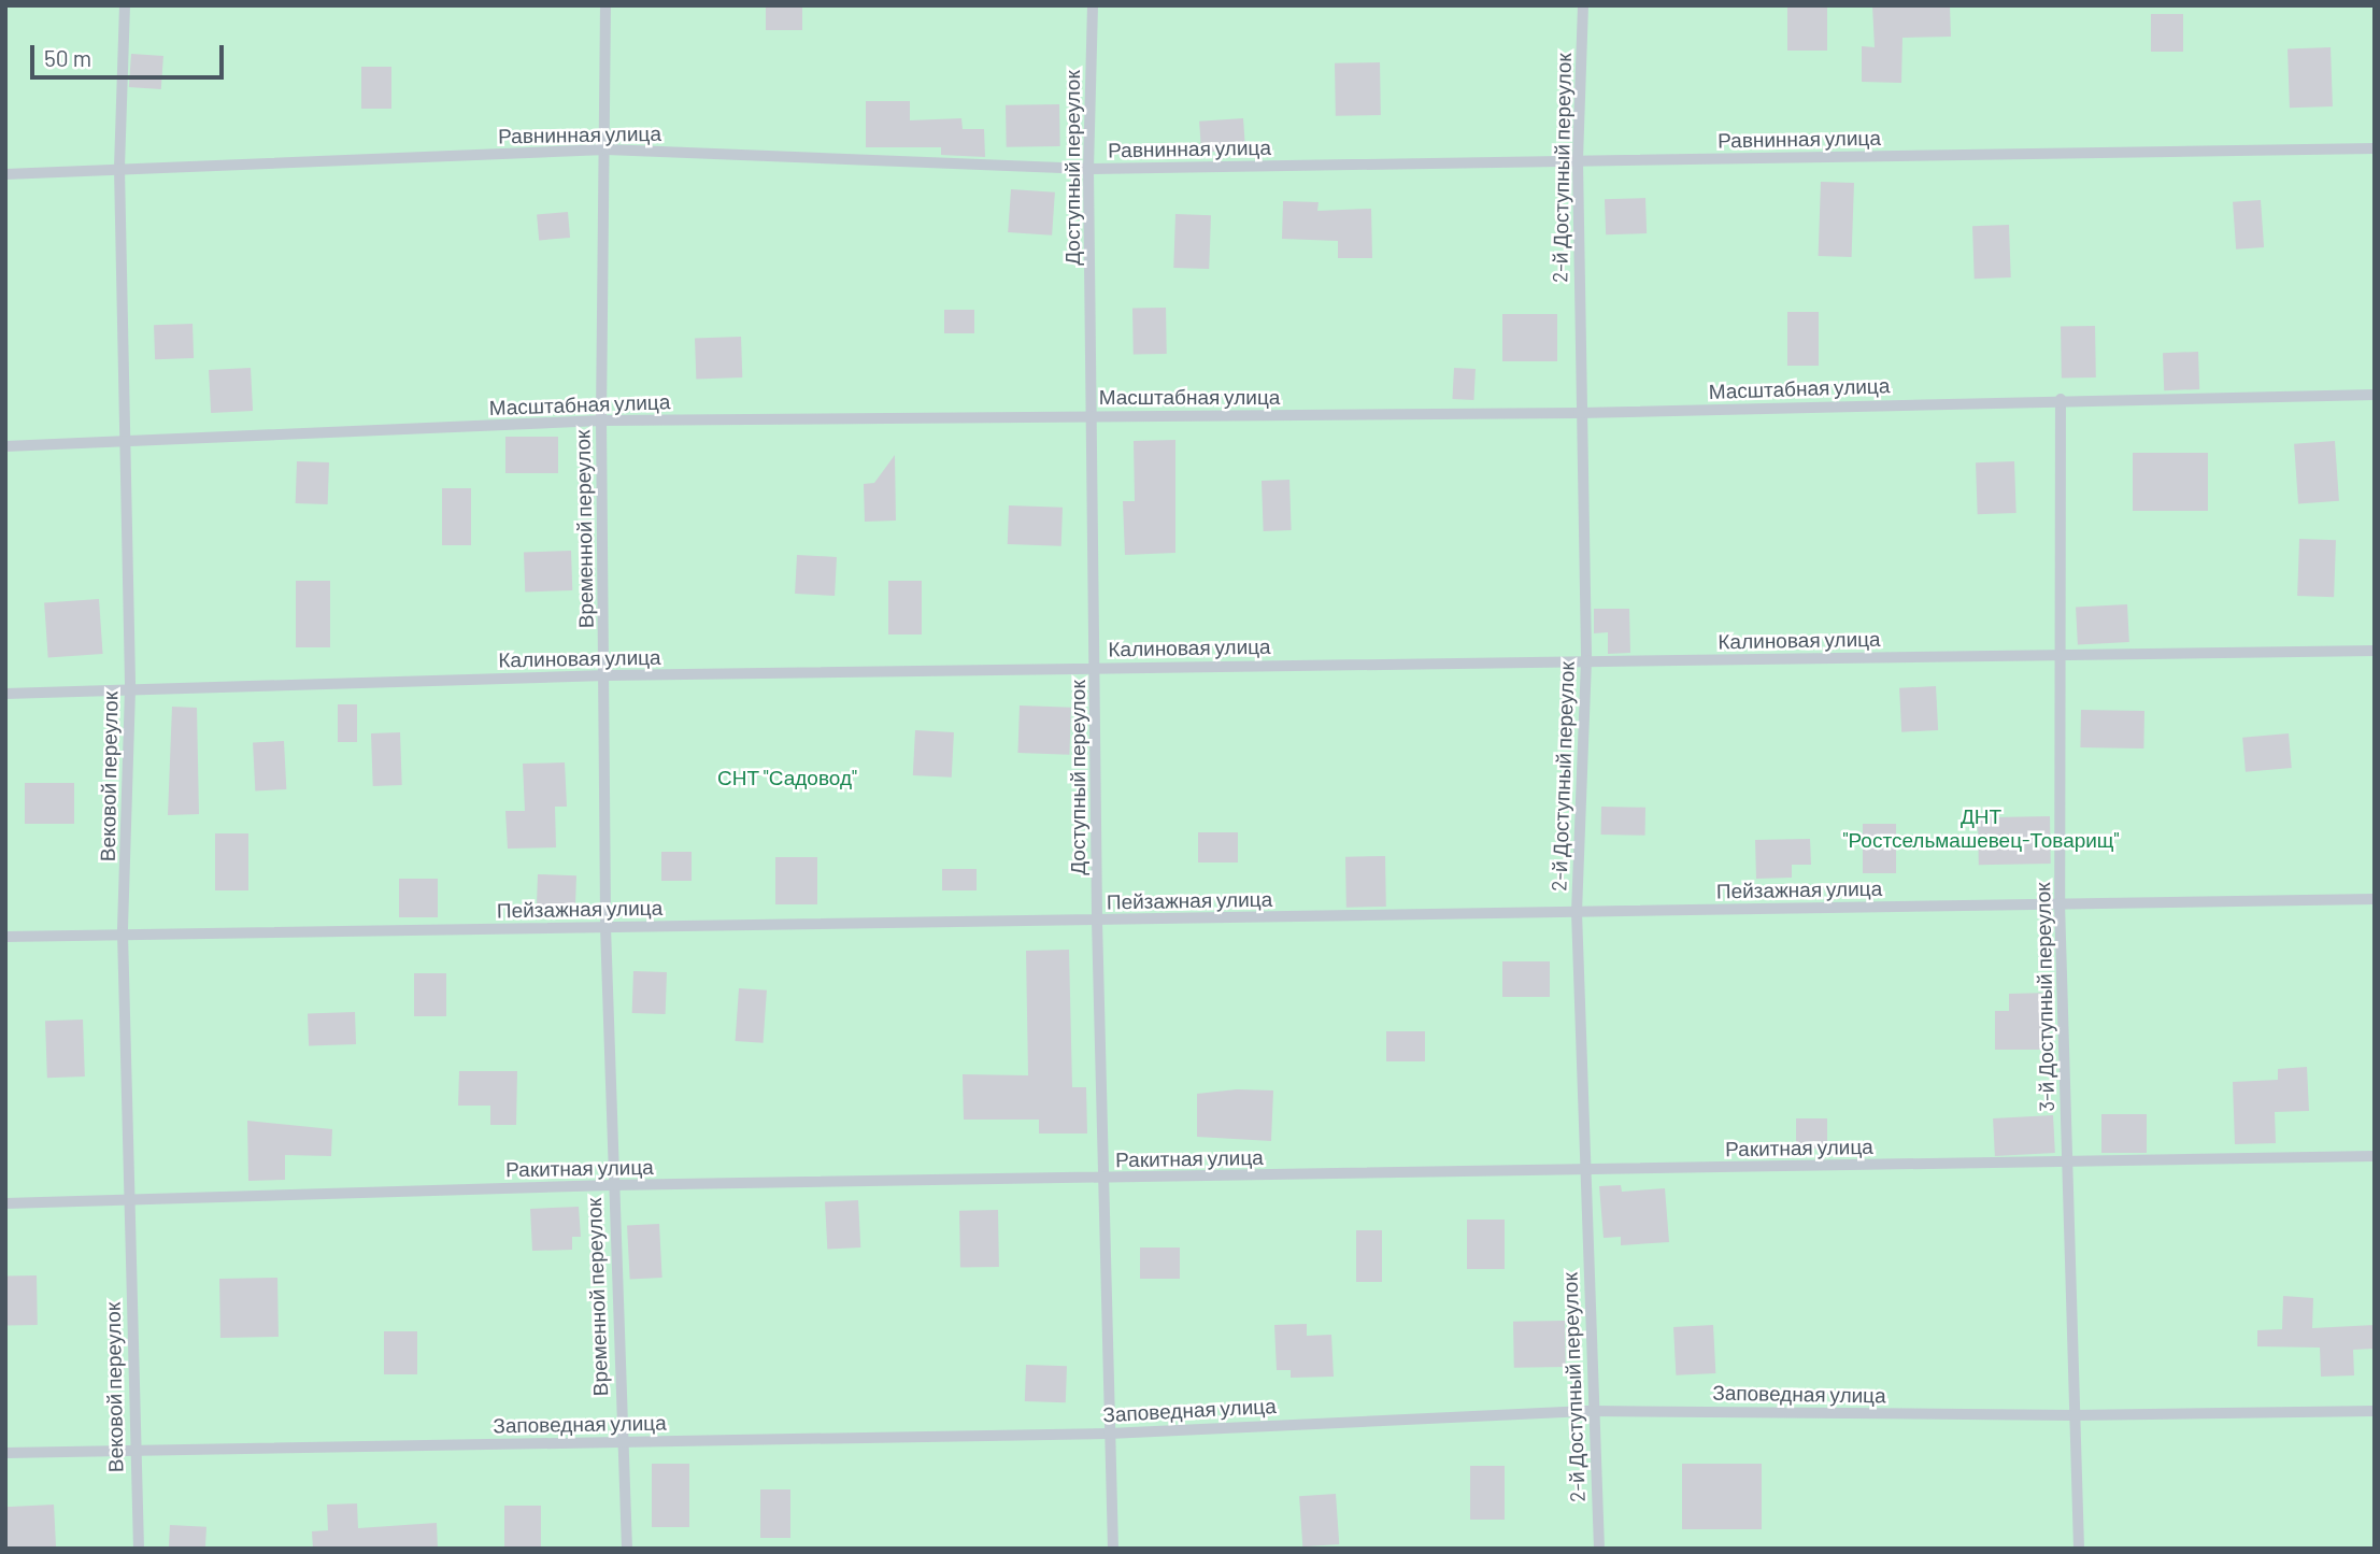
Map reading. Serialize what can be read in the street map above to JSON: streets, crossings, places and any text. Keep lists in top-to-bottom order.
{
  "streets": {
    "lane": [
      "Равнинная улица",
      "Доступный переулок",
      "2-й Доступный переулок",
      "Масштабная улица",
      "Временной переулок",
      "Калиновая улица",
      "Вековой переулок",
      "Пейзажная улица",
      "3-й Доступный переулок",
      "Ракитная улица",
      "Заповедная улица"
    ]
  },
  "crossings": [
    ["Равнинная улица", "Доступный переулок"],
    ["Равнинная улица", "2-й Доступный переулок"],
    ["Равнинная улица", "Временной переулок"],
    ["Равнинная улица", "Вековой переулок"],
    ["Доступный переулок", "Масштабная улица"],
    ["Доступный переулок", "Калиновая улица"],
    ["Доступный переулок", "Пейзажная улица"],
    ["Доступный переулок", "Ракитная улица"],
    ["Доступный переулок", "Заповедная улица"],
    ["2-й Доступный переулок", "Масштабная улица"],
    ["2-й Доступный переулок", "Калиновая улица"],
    ["2-й Доступный переулок", "Пейзажная улица"],
    ["2-й Доступный переулок", "Ракитная улица"],
    ["2-й Доступный переулок", "Заповедная улица"],
    ["Масштабная улица", "Временной переулок"],
    ["Масштабная улица", "Вековой переулок"],
    ["Масштабная улица", "3-й Доступный переулок"],
    ["Временной переулок", "Калиновая улица"],
    ["Временной переулок", "Пейзажная улица"],
    ["Временной переулок", "Ракитная улица"],
    ["Временной переулок", "Заповедная улица"],
    ["Калиновая улица", "Вековой переулок"],
    ["Калиновая улица", "3-й Доступный переулок"],
    ["Вековой переулок", "Пейзажная улица"],
    ["Вековой переулок", "Ракитная улица"],
    ["Вековой переулок", "Заповедная улица"],
    ["Пейзажная улица", "3-й Доступный переулок"],
    ["3-й Доступный переулок", "Ракитная улица"],
    ["3-й Доступный переулок", "Заповедная улица"]
  ],
  "parks": ["СНТ \"Садовод\"", "ДНТ \"Ростсельмашевец-Товарищ\""],
  "scale_bar": "50 m"
}
